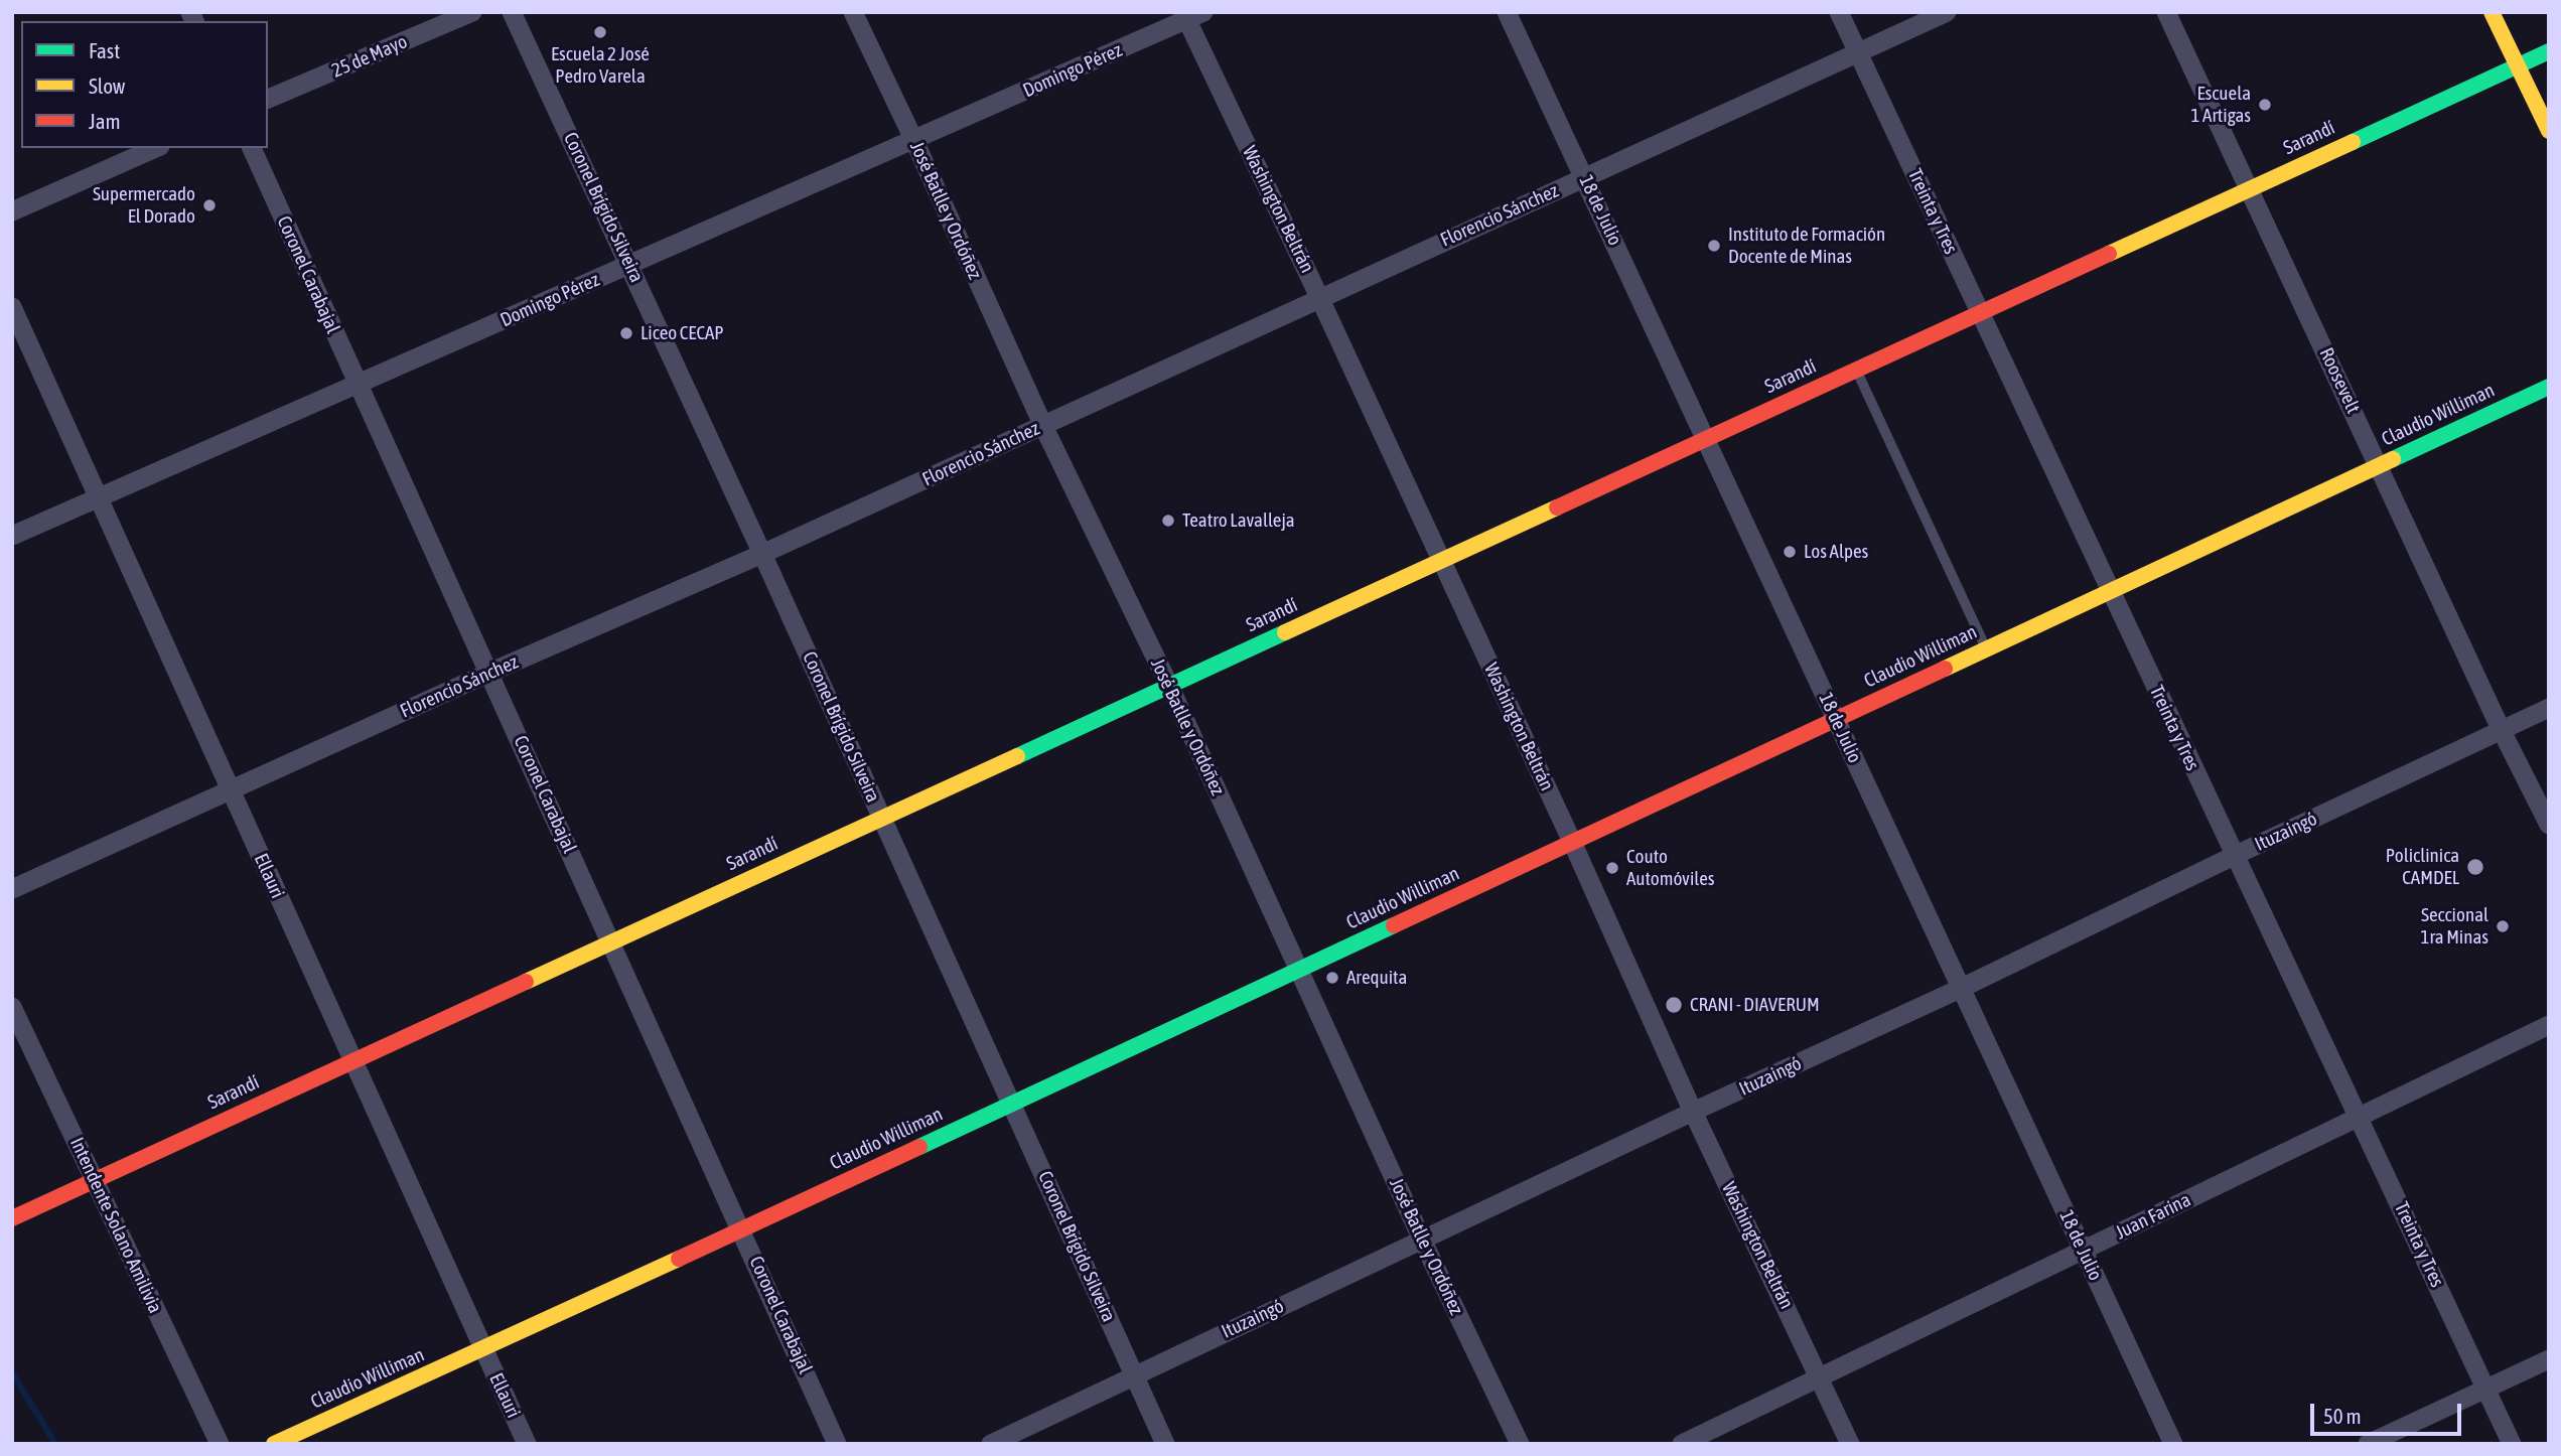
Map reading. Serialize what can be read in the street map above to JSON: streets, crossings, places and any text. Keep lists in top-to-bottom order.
{
  "streets": {
    "street": [
      "25 de Mayo",
      "Domingo Pérez",
      "Sarandí",
      "Coronel Brígido Silveira",
      "Washington Beltrán",
      "José Batlle y Ordóñez",
      "18 de Julio",
      "Treinta y Tres",
      "Florencio Sánchez",
      "Coronel Carabajal",
      "Roosevelt",
      "Claudio Williman",
      "Ituzaingó",
      "Ellauri",
      "Juan Farina",
      "Intendente Solano Amilivia"
    ]
  },
  "crossings": [
    ["Domingo Pérez", "Coronel Brígido Silveira"],
    ["Domingo Pérez", "Washington Beltrán"],
    ["Domingo Pérez", "José Batlle y Ordóñez"],
    ["Domingo Pérez", "Coronel Carabajal"],
    ["Domingo Pérez", "Ellauri"],
    ["Sarandí", "Coronel Brígido Silveira"],
    ["Sarandí", "Washington Beltrán"],
    ["Sarandí", "José Batlle y Ordóñez"],
    ["Sarandí", "18 de Julio"],
    ["Sarandí", "Treinta y Tres"],
    ["Sarandí", "Coronel Carabajal"],
    ["Sarandí", "Roosevelt"],
    ["Sarandí", "Ellauri"],
    ["Sarandí", "Intendente Solano Amilivia"],
    ["Coronel Brígido Silveira", "Florencio Sánchez"],
    ["Coronel Brígido Silveira", "Claudio Williman"],
    ["Coronel Brígido Silveira", "Ituzaingó"],
    ["Washington Beltrán", "Florencio Sánchez"],
    ["Washington Beltrán", "Claudio Williman"],
    ["Washington Beltrán", "Ituzaingó"],
    ["Washington Beltrán", "Juan Farina"],
    ["José Batlle y Ordóñez", "Florencio Sánchez"],
    ["José Batlle y Ordóñez", "Claudio Williman"],
    ["José Batlle y Ordóñez", "Ituzaingó"],
    ["18 de Julio", "Florencio Sánchez"],
    ["18 de Julio", "Claudio Williman"],
    ["18 de Julio", "Ituzaingó"],
    ["18 de Julio", "Juan Farina"],
    ["Treinta y Tres", "Florencio Sánchez"],
    ["Treinta y Tres", "Claudio Williman"],
    ["Treinta y Tres", "Ituzaingó"],
    ["Treinta y Tres", "Juan Farina"],
    ["Florencio Sánchez", "Coronel Carabajal"],
    ["Florencio Sánchez", "Ellauri"],
    ["Coronel Carabajal", "Claudio Williman"],
    ["Roosevelt", "Claudio Williman"],
    ["Roosevelt", "Ituzaingó"],
    ["Claudio Williman", "Ellauri"]
  ],
  "places": [
    "Escuela 2 José Pedro Varela",
    "Escuela 1 Artigas",
    "Supermercado El Dorado",
    "Instituto de Formación Docente de Minas",
    "Liceo CECAP",
    "Teatro Lavalleja",
    "Los Alpes",
    "Policlinica CAMDEL",
    "Couto Automóviles",
    "Seccional 1ra Minas",
    "Arequita",
    "CRANI - DIAVERUM"
  ],
  "legend": ["Fast", "Slow", "Jam"],
  "scale_bar": "50 m"
}
